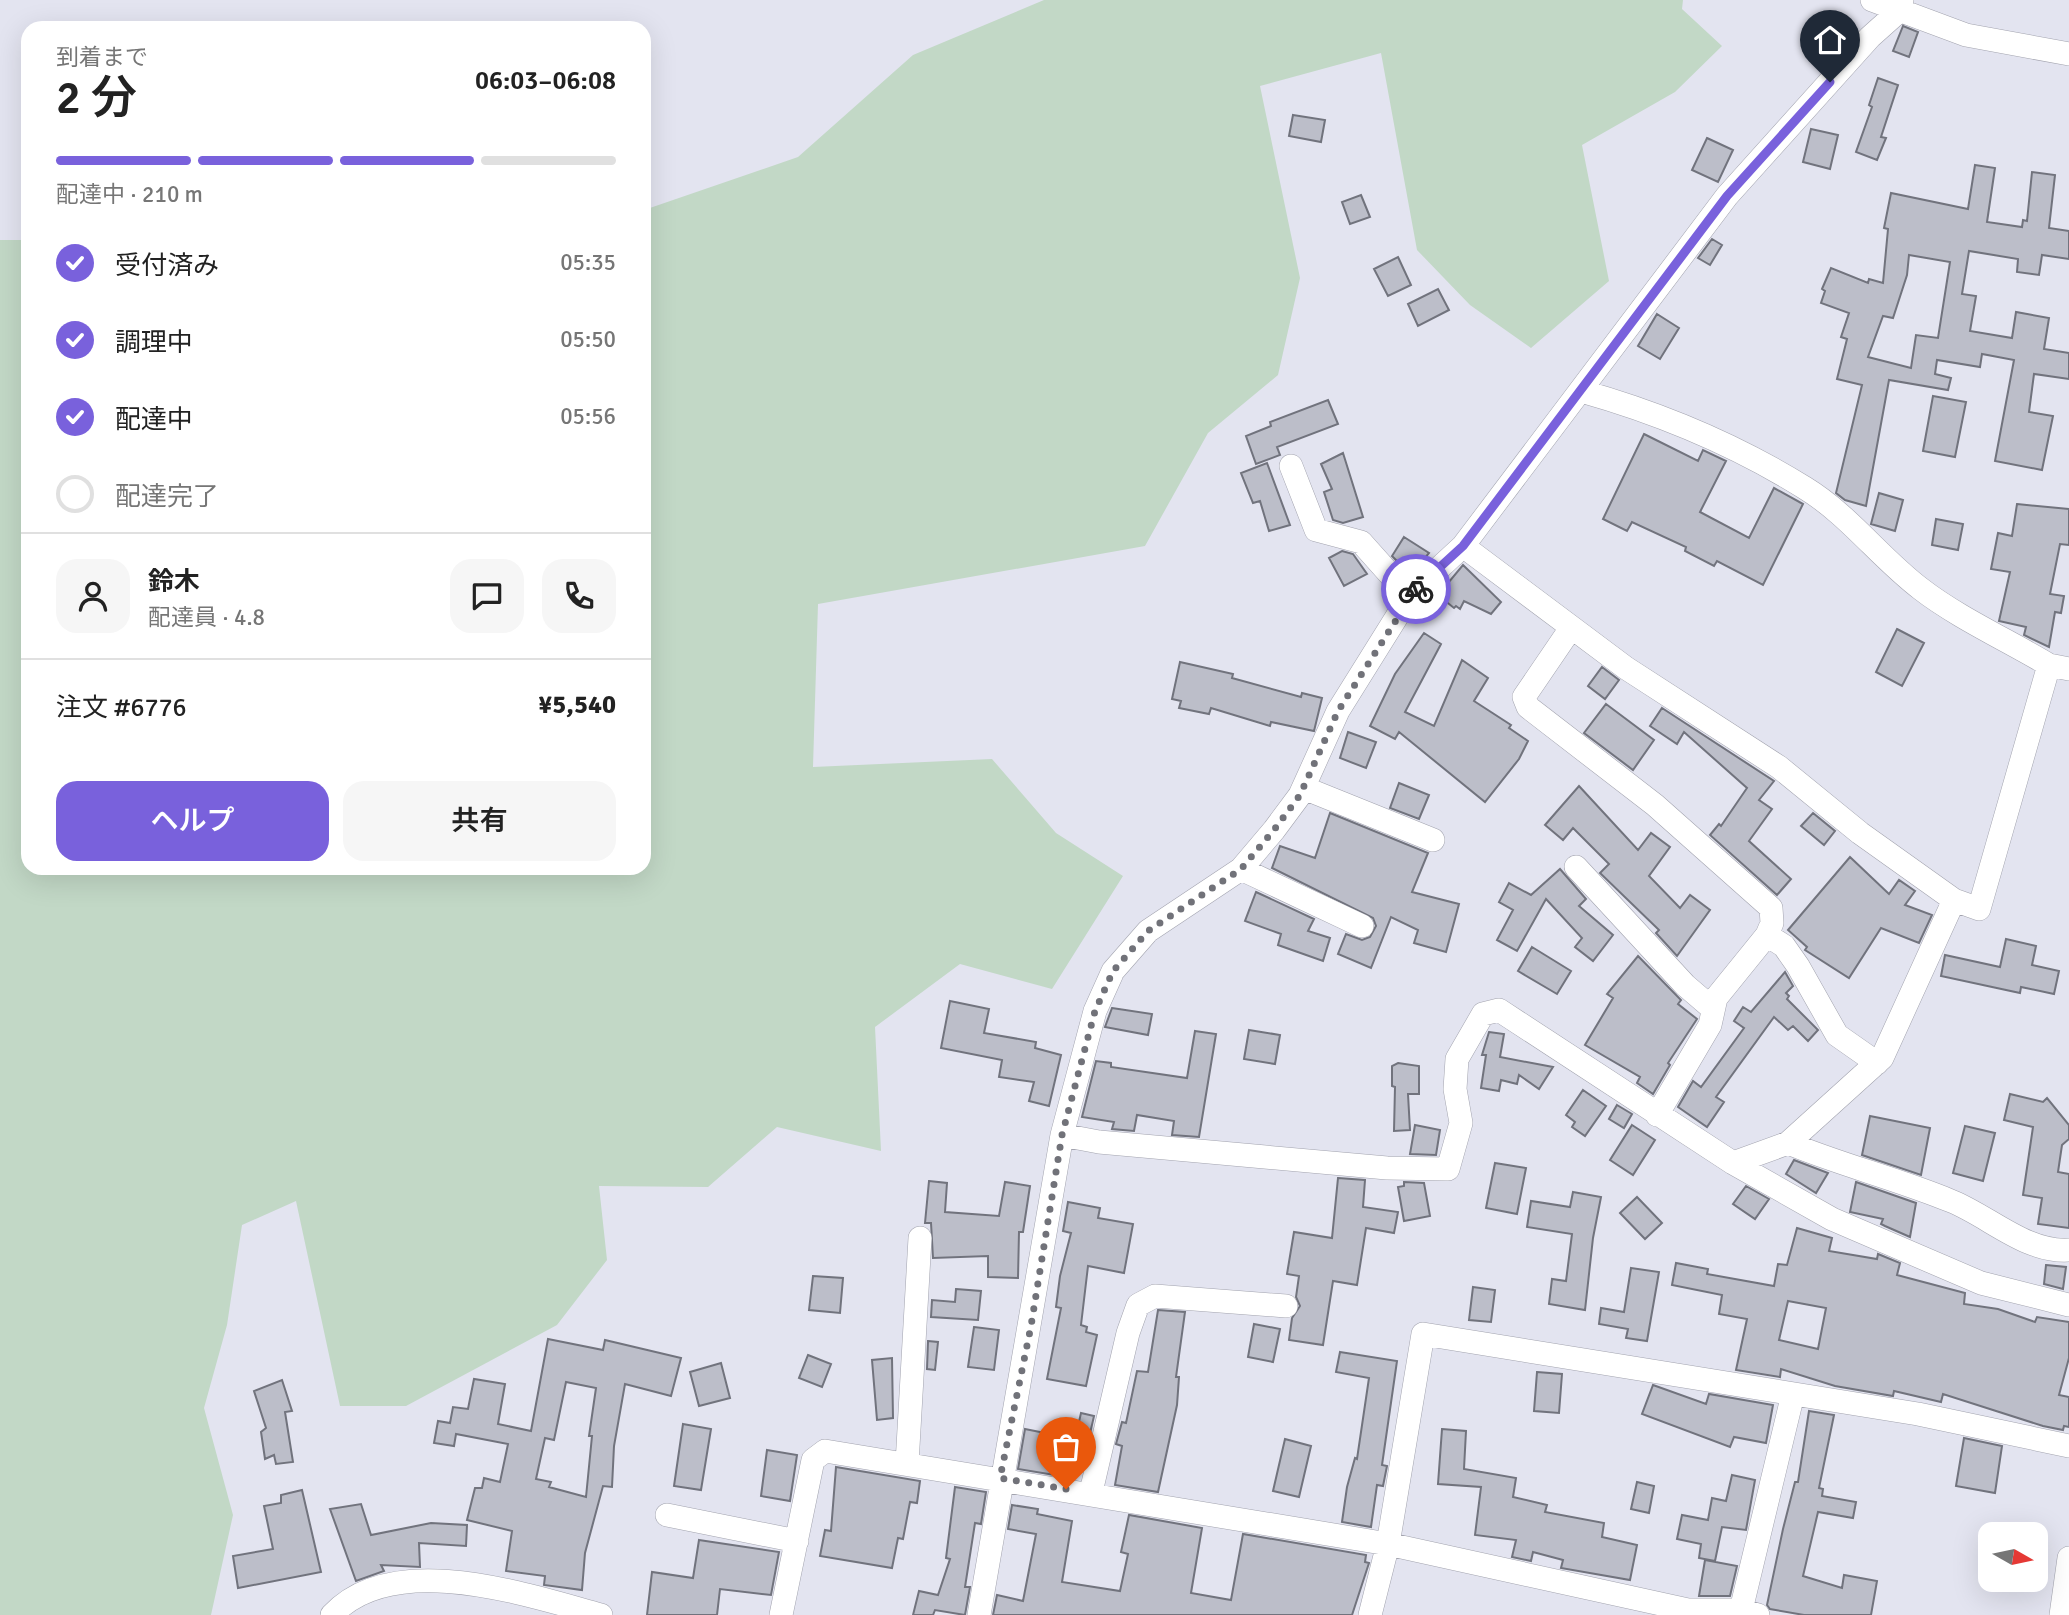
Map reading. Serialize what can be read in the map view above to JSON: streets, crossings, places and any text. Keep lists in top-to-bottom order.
{
  "north": "right",
  "page": {
    "heading": ["2 分", "到着まで", "06:03–06:08"],
    "panel": [
      "鈴木",
      "配達員 · 4.8",
      "注文 #6776",
      "¥5,540"
    ],
    "bar": "配達中 · 210 m",
    "list": [
      ["受付済み", "05:35"],
      ["調理中", "05:50"],
      ["配達中", "05:56"],
      "配達完了"
    ],
    "buttons": ["ヘルプ", "共有"]
  }
}
